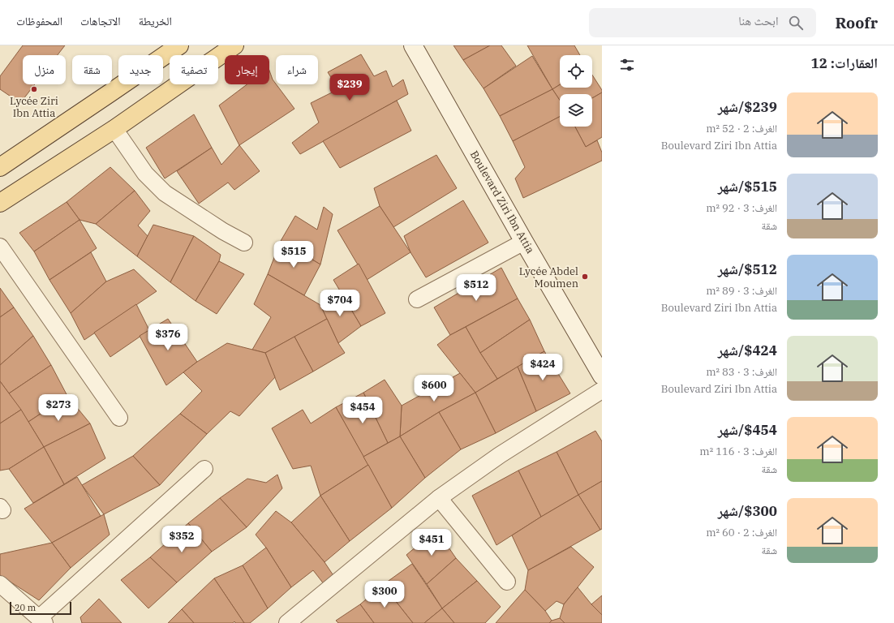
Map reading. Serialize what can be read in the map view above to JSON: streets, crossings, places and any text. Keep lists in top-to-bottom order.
{
  "streets": {
    "street": ["Boulevard Ziri Ibn Attia"]
  },
  "places": ["Lycée Ziri Ibn Attia", "Lycée Abdel Moumen"],
  "scale_bar": "20 m",
  "page": {
    "header": "Roofr",
    "search": "ابحث هنا",
    "nav": ["الخريطة", "الاتجاهات", "المحفوظات"],
    "heading": "العقارات: 12",
    "chip": [
      "شراء",
      "إيجار",
      "تصفية",
      "جديد",
      "شقة",
      "منزل"
    ],
    "price": [
      "$239",
      "$515",
      "$512",
      "$704",
      "$376",
      "$424",
      "$600",
      "$273",
      "$454",
      "$352",
      "$451",
      "$300"
    ],
    "list": [
      {
        "name": "$239/شهر",
        "note": "الغرف: 2 · 52 m² · Boulevard Ziri Ibn Attia"
      },
      {
        "name": "$515/شهر",
        "note": "الغرف: 3 · 92 m² · شقة"
      },
      {
        "name": "$512/شهر",
        "note": "الغرف: 3 · 89 m² · Boulevard Ziri Ibn Attia"
      },
      {
        "name": "$424/شهر",
        "note": "الغرف: 3 · 83 m² · Boulevard Ziri Ibn Attia"
      },
      {
        "name": "$454/شهر",
        "note": "الغرف: 3 · 116 m² · شقة"
      },
      {
        "name": "$300/شهر",
        "note": "الغرف: 2 · 60 m² · شقة"
      }
    ],
    "scale": "20 m"
  }
}
